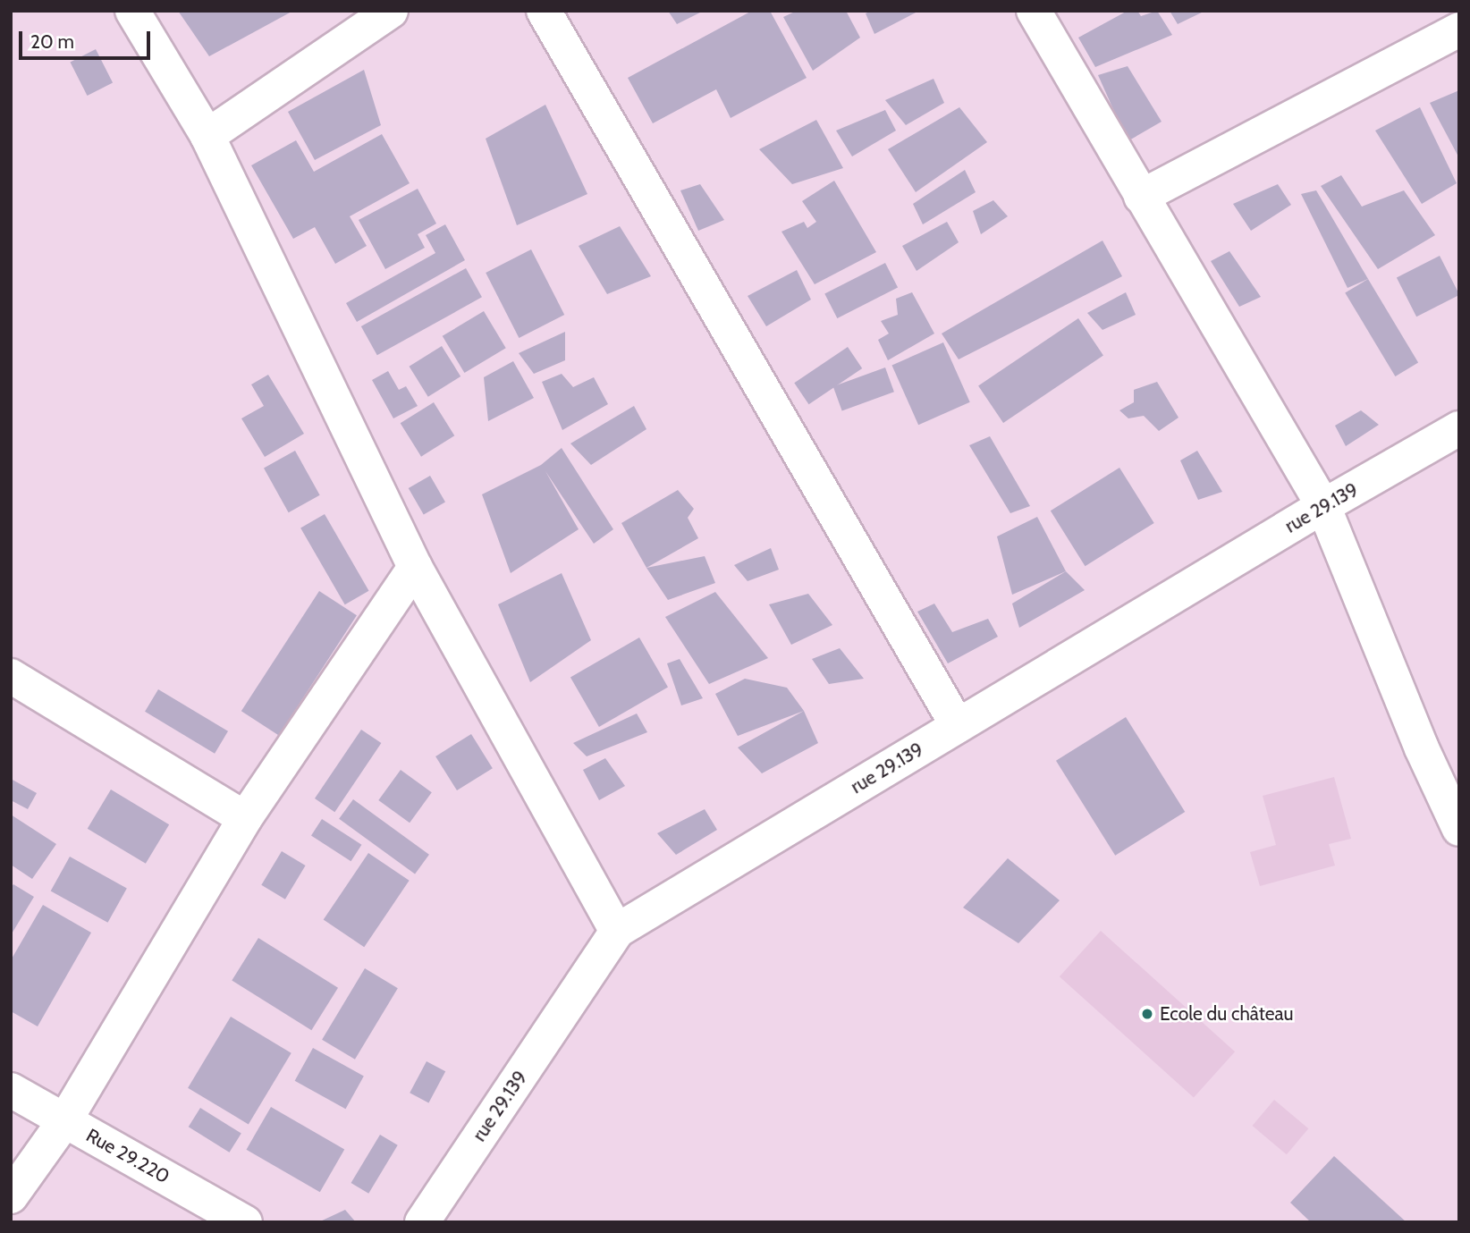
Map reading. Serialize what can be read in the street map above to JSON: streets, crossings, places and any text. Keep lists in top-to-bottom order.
{
  "streets": {
    "street": ["rue 29.139", "Rue 29.220"]
  },
  "places": ["Ecole du château"],
  "scale_bar": "20 m"
}
